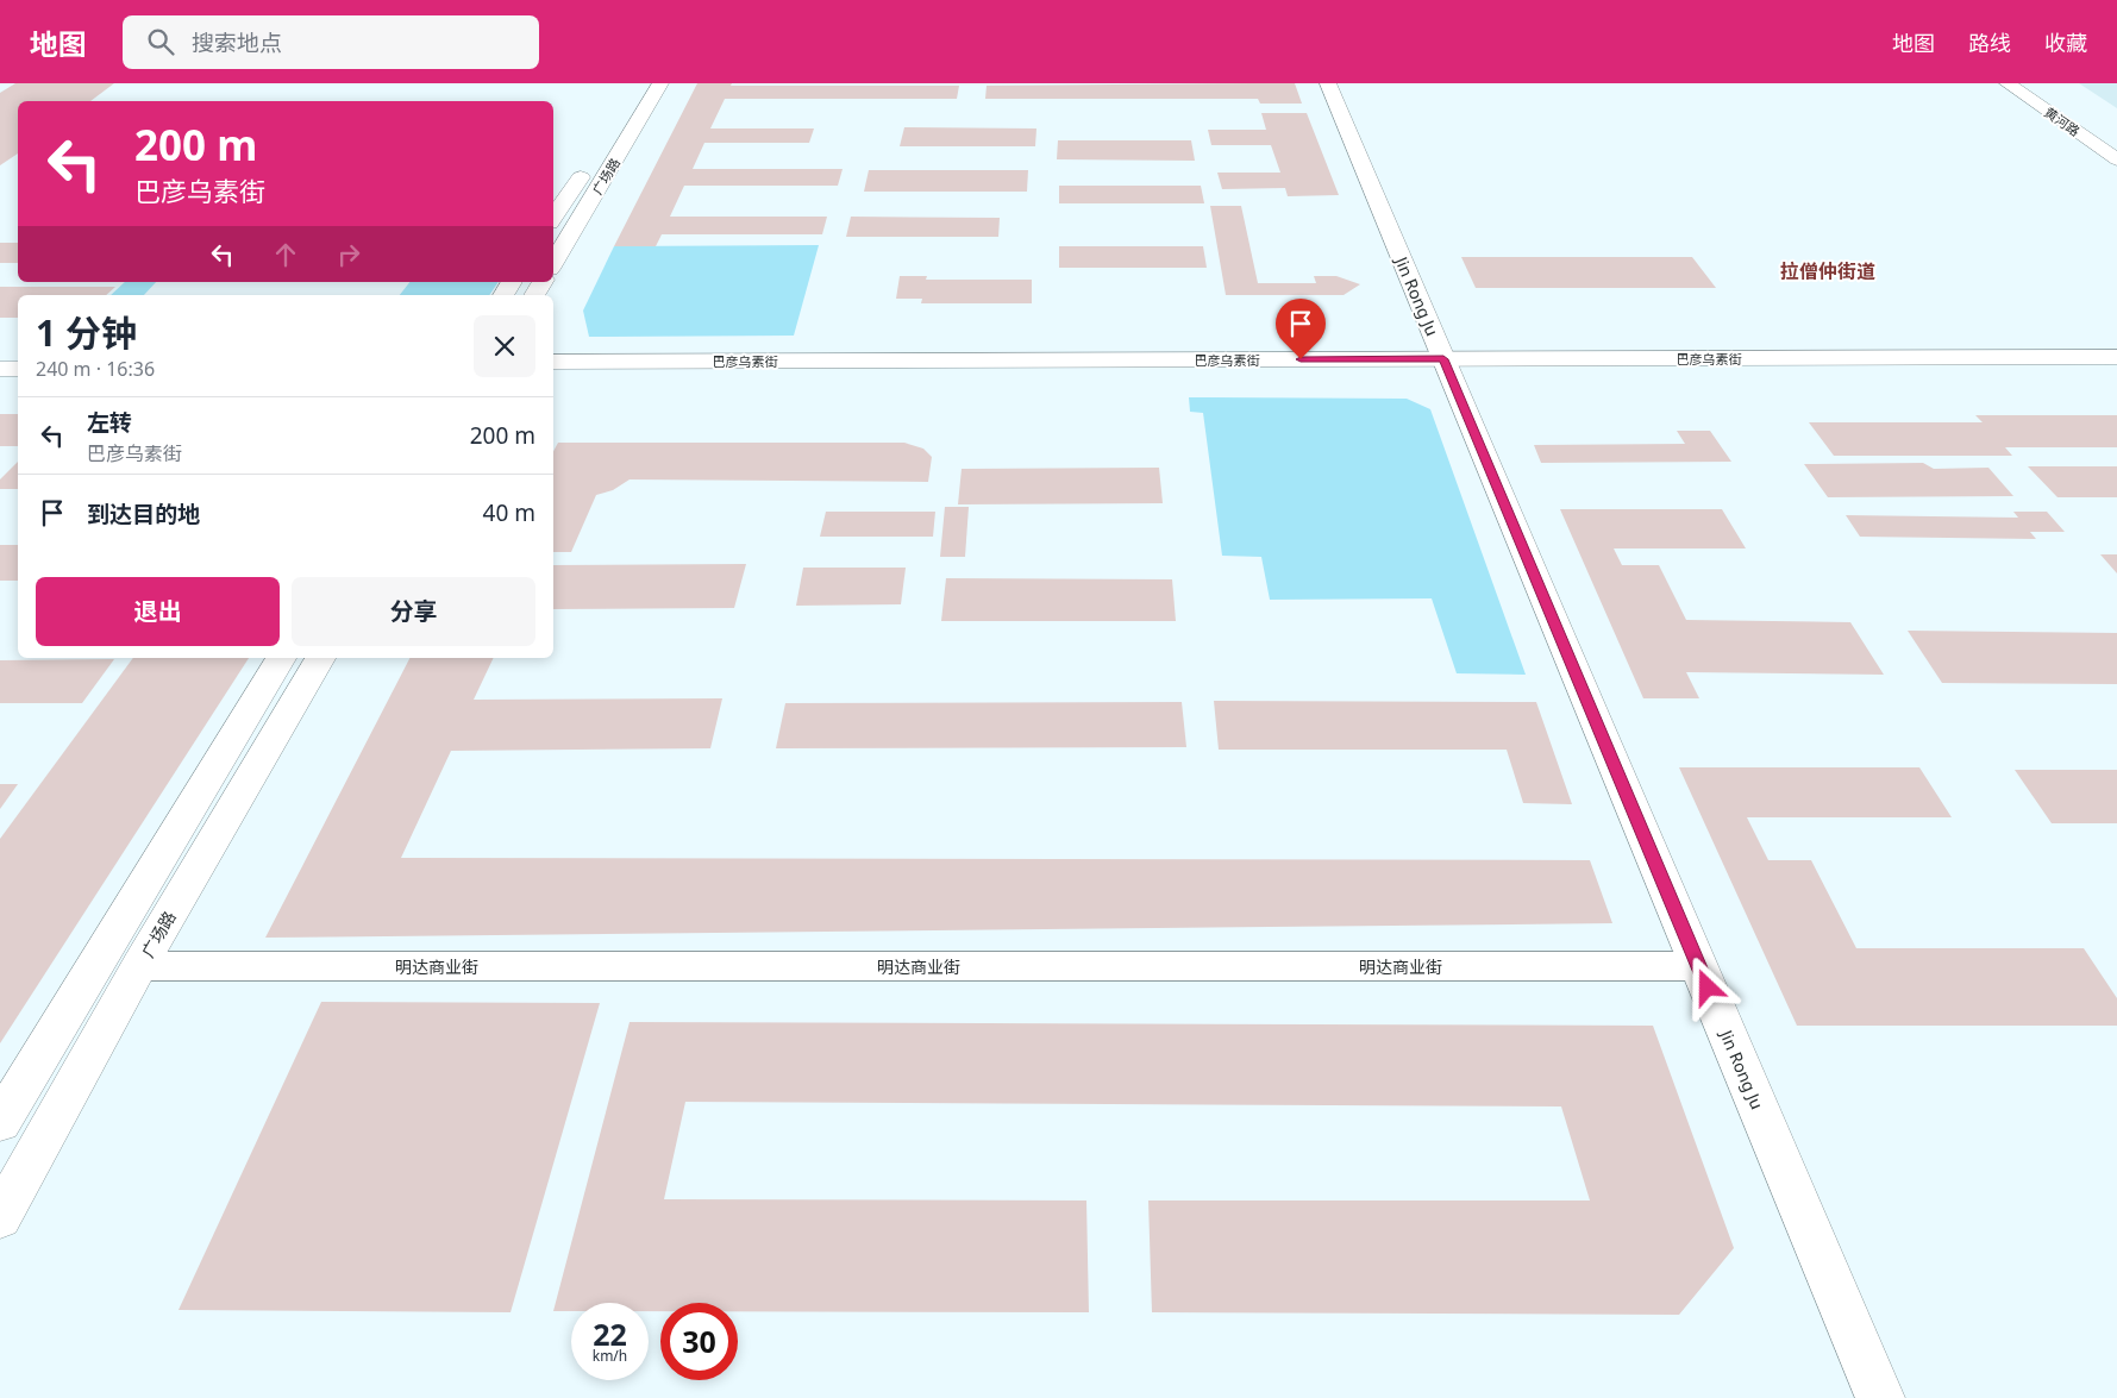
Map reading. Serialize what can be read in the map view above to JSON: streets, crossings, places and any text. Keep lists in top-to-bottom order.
{
  "streets": {
    "street": [
      "黄河路",
      "广场路",
      "Jin Rong Ju",
      "巴彦乌素街",
      "明达商业街"
    ]
  },
  "crossings": [
    ["广场路", "明达商业街"],
    ["Jin Rong Ju", "巴彦乌素街"],
    ["Jin Rong Ju", "明达商业街"]
  ],
  "districts": ["拉僧仲街道"],
  "page": {
    "header": "地图",
    "search": "搜索地点",
    "nav": ["地图", "路线", "收藏"],
    "turn": ["200 m", "巴彦乌素街"],
    "heading": ["1 分钟", "240 m · 16:36"],
    "list": [
      {
        "name": "左转",
        "note": "巴彦乌素街",
        "value": "200 m"
      },
      {
        "name": "到达目的地",
        "value": "40 m"
      }
    ],
    "buttons": ["退出", "分享"],
    "speed": "22 km/h",
    "limit": "30"
  }
}
